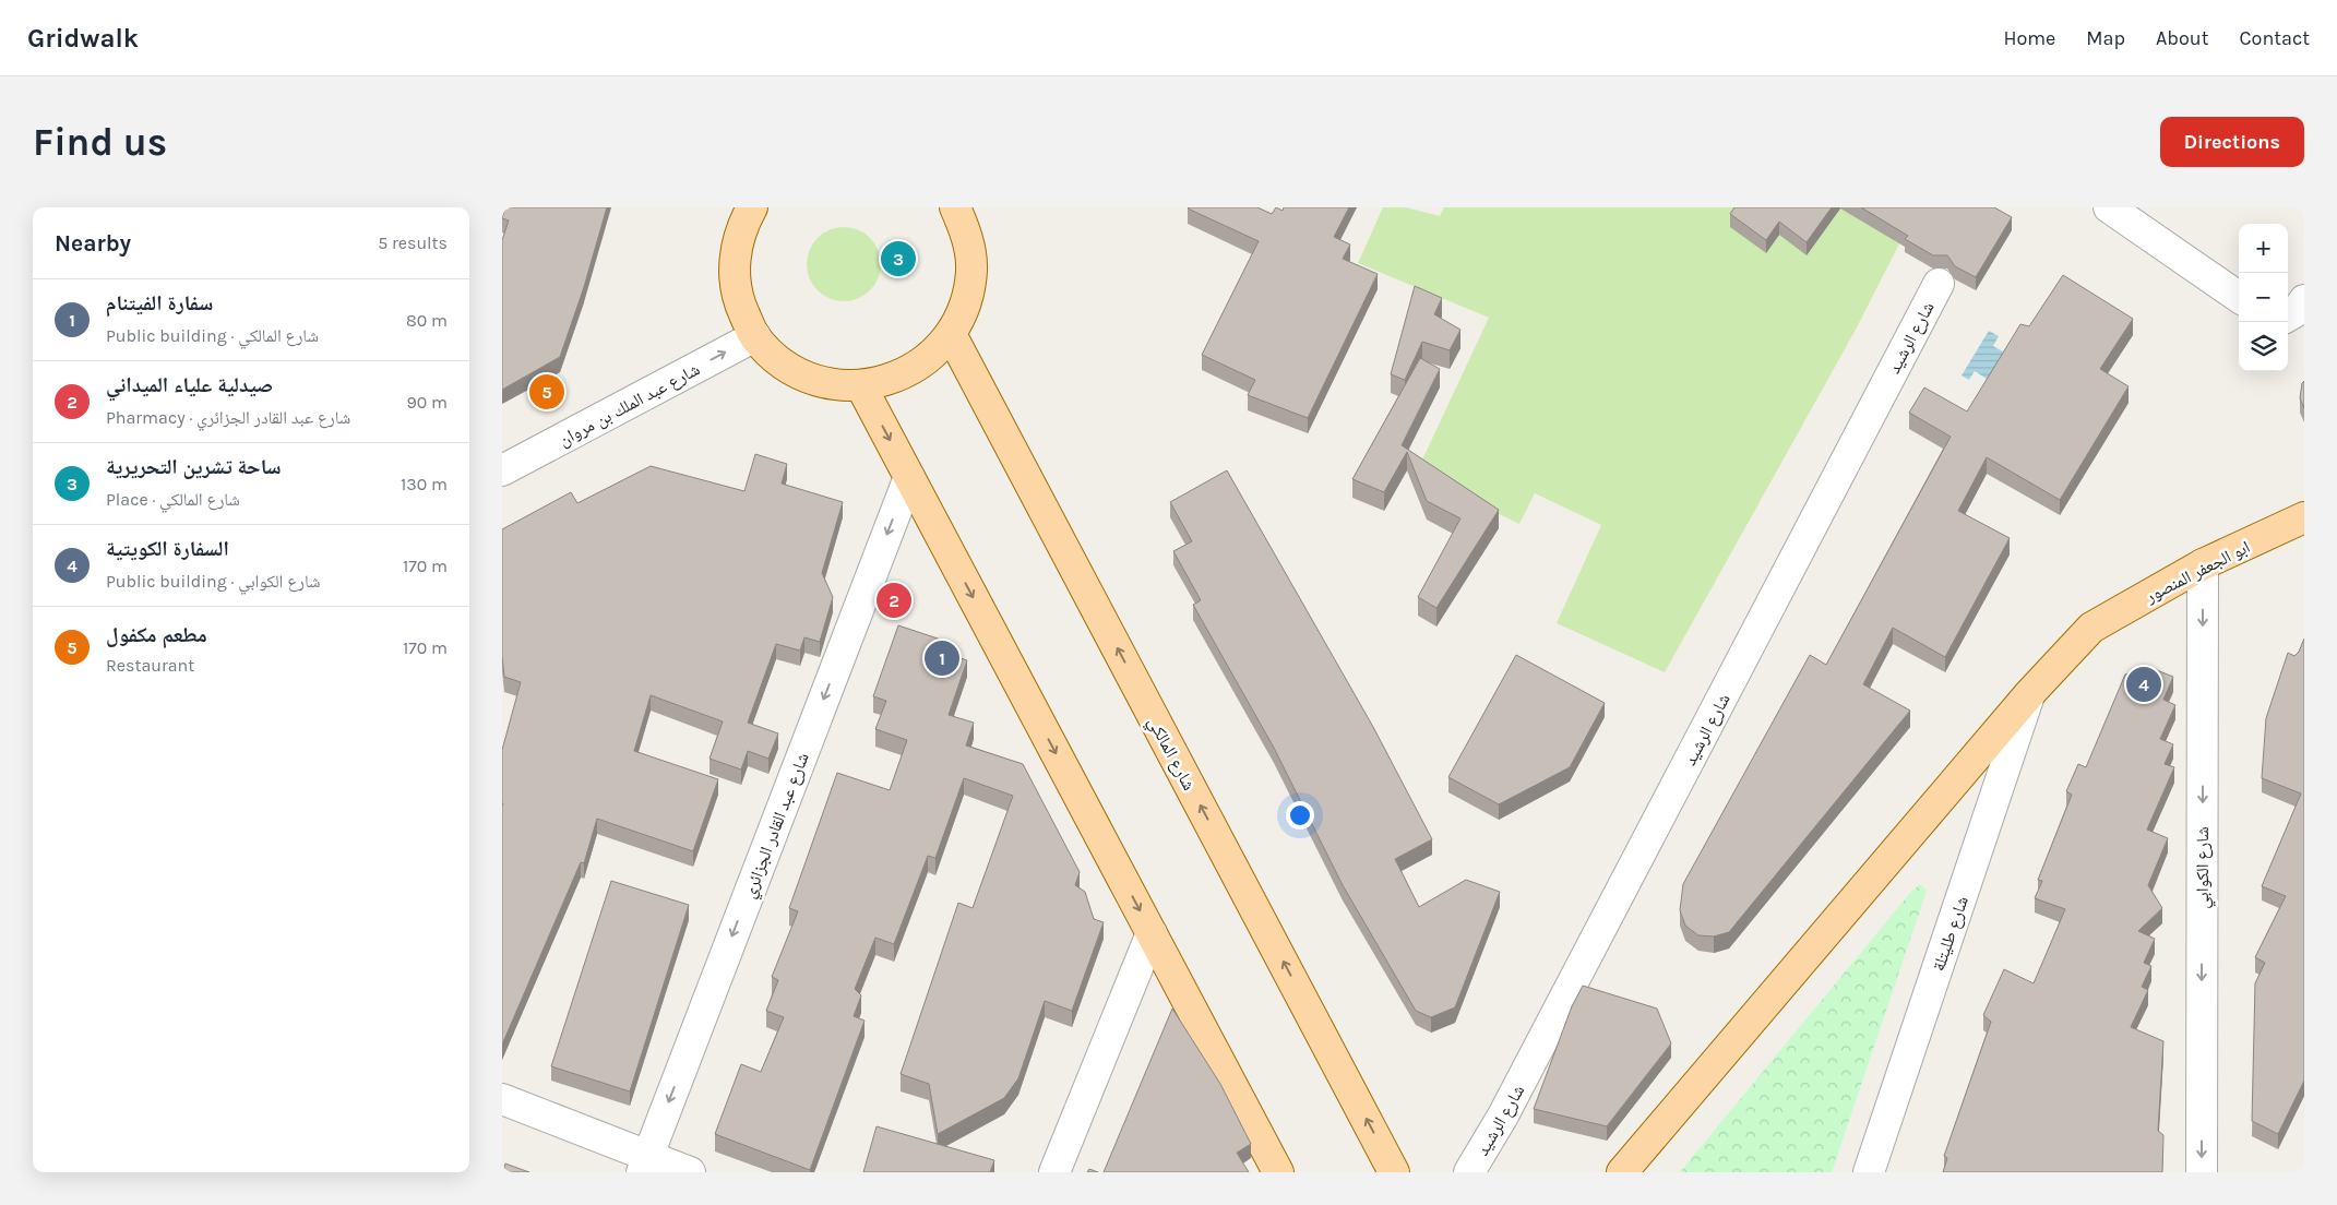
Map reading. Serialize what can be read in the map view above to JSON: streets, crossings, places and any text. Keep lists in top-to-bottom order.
{
  "streets": {
    "main road": ["ابو الجعفر المنصور", "شارع المالكي"],
    "street": [
      "شارع الرشيد",
      "شارع عبد الملك بن مروان",
      "شارع عبد القادر الجزائري",
      "شارع الكوابي",
      "شارع طليتلة"
    ]
  },
  "crossings": [
    ["ابو الجعفر المنصور", "شارع الكوابي"],
    ["ابو الجعفر المنصور", "شارع طليتلة"]
  ],
  "one_way": ["شارع عبد الملك بن مروان", "شارع عبد القادر الجزائري", "شارع الكوابي"],
  "page": {
    "header": "Gridwalk",
    "nav": [
      "Home",
      "Map",
      "About",
      "Contact"
    ],
    "buttons": "Directions",
    "title": "Find us",
    "heading": ["Nearby", "5 results"],
    "map_buttons": ["+", "−"],
    "pins": [
      "3",
      "5",
      "2",
      "1",
      "4"
    ],
    "list": [
      {
        "mark": "1",
        "name": "سفارة الفيتنام",
        "note": "Public building · شارع المالكي",
        "value": "80 m"
      },
      {
        "mark": "2",
        "name": "صيدلية علياء الميداني",
        "note": "Pharmacy · شارع عبد القادر الجزائري",
        "value": "90 m"
      },
      {
        "mark": "3",
        "name": "ساحة تشرين التحريرية",
        "note": "Place · شارع المالكي",
        "value": "130 m"
      },
      {
        "mark": "4",
        "name": "السفارة الكويتية",
        "note": "Public building · شارع الكوابي",
        "value": "170 m"
      },
      {
        "mark": "5",
        "name": "مطعم مكفول",
        "note": "Restaurant",
        "value": "170 m"
      }
    ]
  }
}
